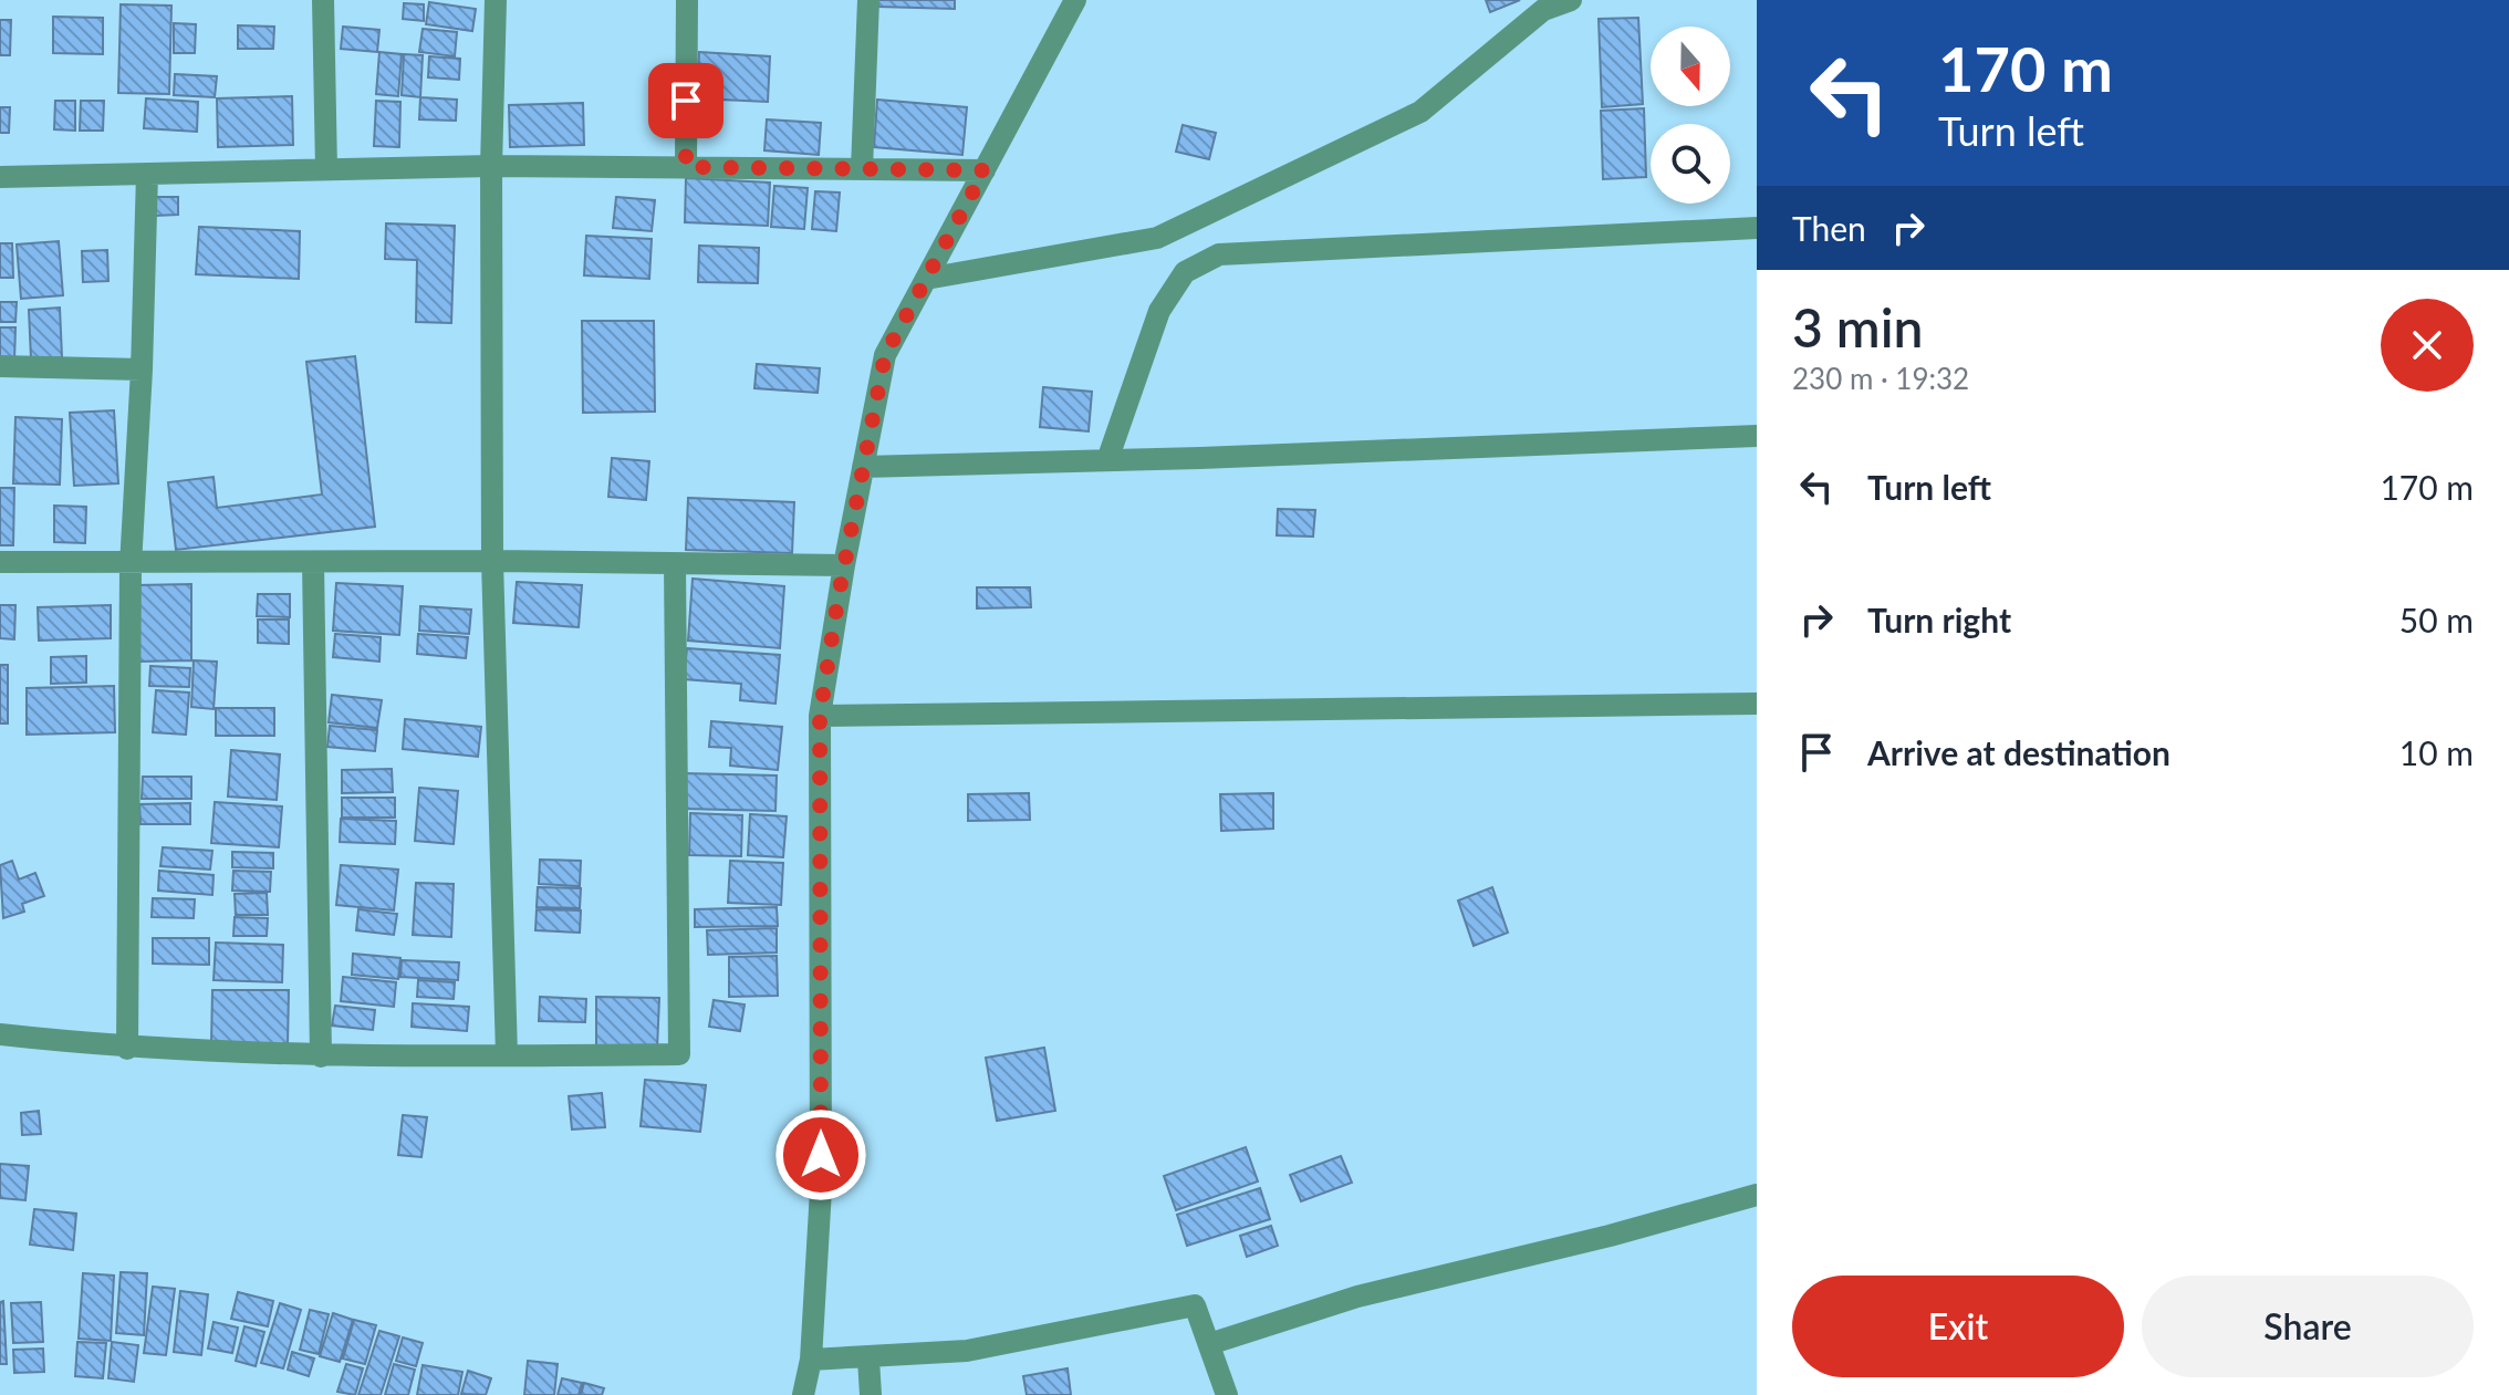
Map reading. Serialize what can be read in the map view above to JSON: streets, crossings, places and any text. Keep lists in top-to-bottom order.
{
  "north": "bottom",
  "page": {
    "turn": ["170 m", "Turn left"],
    "then": "Then",
    "heading": ["3 min", "230 m · 19:32"],
    "list": [
      {
        "name": "Turn left",
        "value": "170 m"
      },
      {
        "name": "Turn right",
        "value": "50 m"
      },
      {
        "name": "Arrive at destination",
        "value": "10 m"
      }
    ],
    "buttons": ["Exit", "Share"]
  }
}
